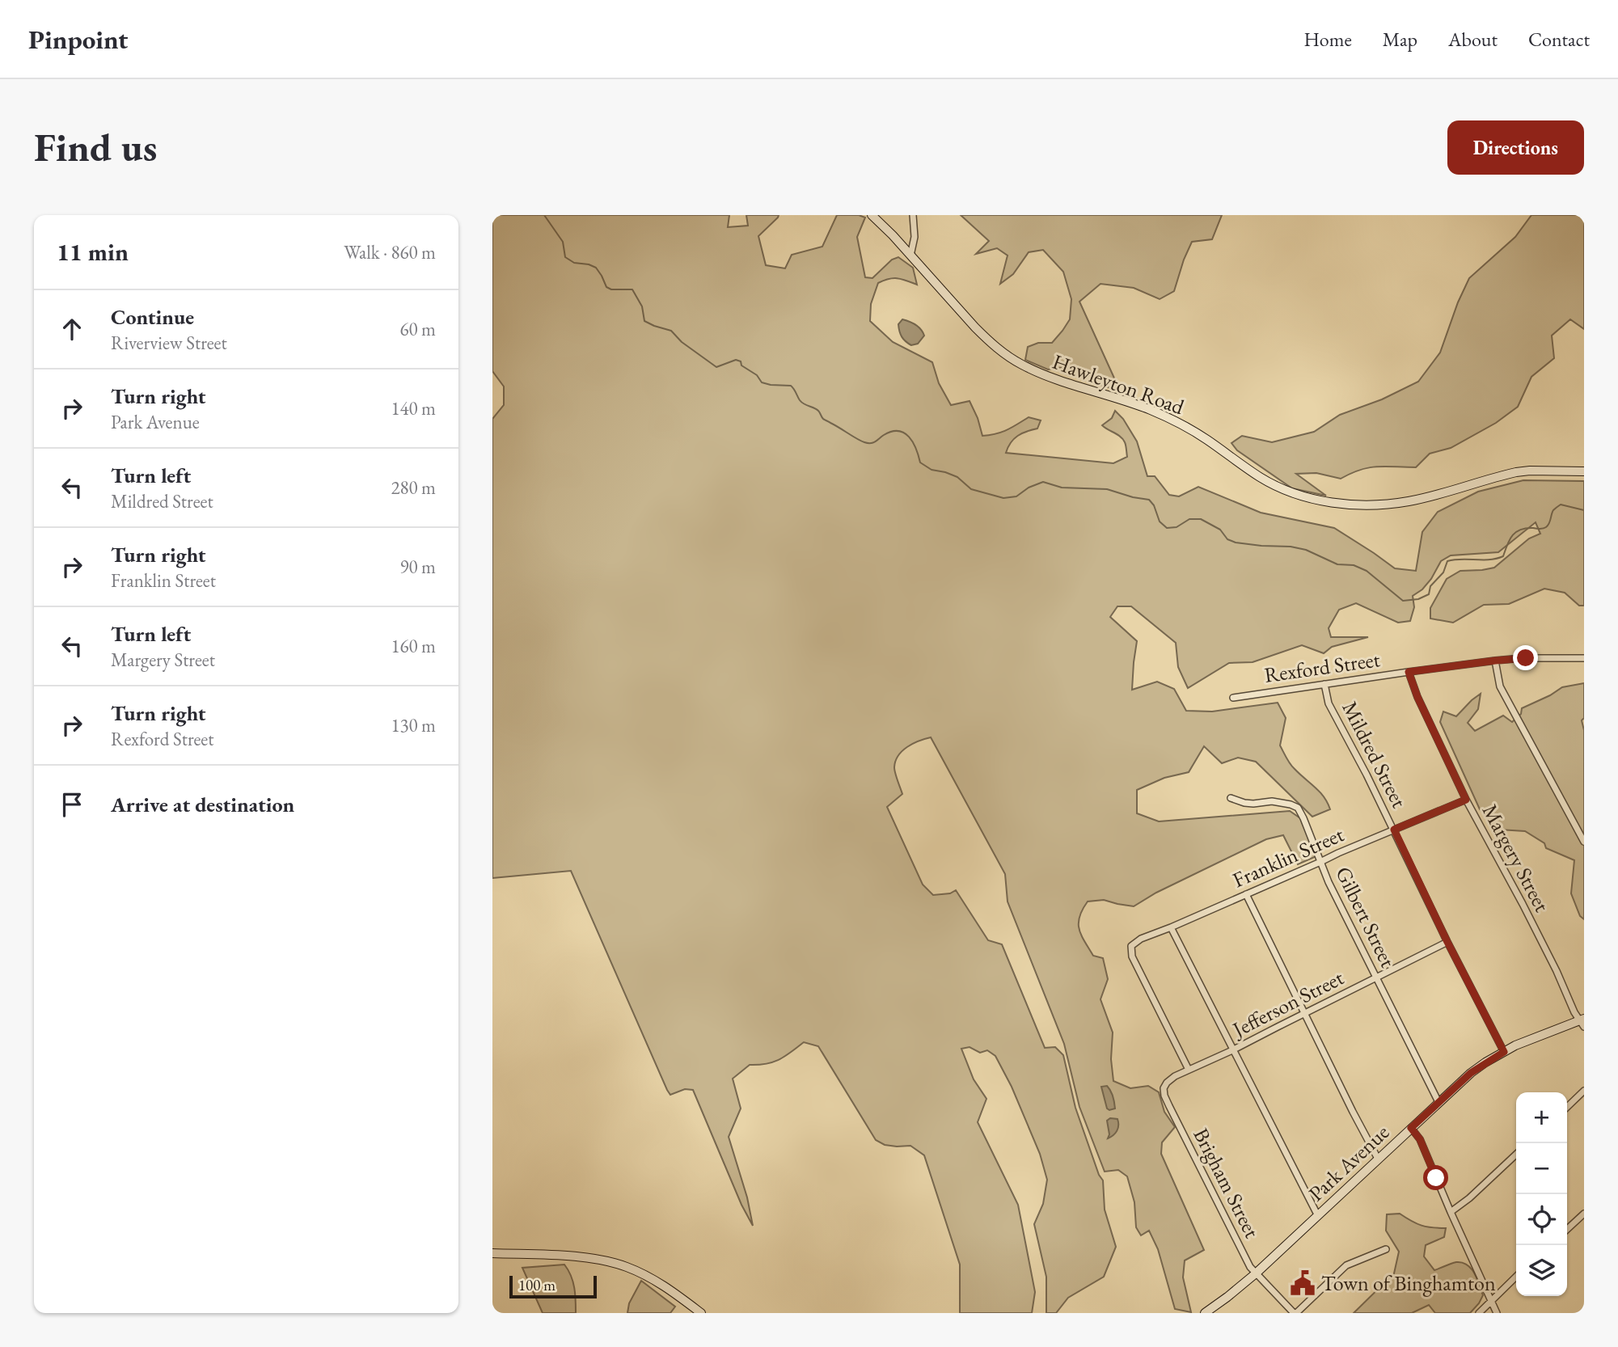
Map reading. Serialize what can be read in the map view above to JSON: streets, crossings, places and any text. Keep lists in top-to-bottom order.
{
  "streets": {
    "street": [
      "Hawleyton Road",
      "Rexford Street",
      "Mildred Street",
      "Franklin Street",
      "Margery Street",
      "Gilbert Street",
      "Jefferson Street",
      "Park Avenue",
      "Brigham Street"
    ]
  },
  "crossings": [
    ["Rexford Street", "Mildred Street"],
    ["Rexford Street", "Margery Street"],
    ["Mildred Street", "Franklin Street"],
    ["Mildred Street", "Jefferson Street"],
    ["Mildred Street", "Park Avenue"],
    ["Franklin Street", "Margery Street"],
    ["Franklin Street", "Gilbert Street"],
    ["Franklin Street", "Jefferson Street"],
    ["Margery Street", "Park Avenue"],
    ["Gilbert Street", "Jefferson Street"],
    ["Gilbert Street", "Park Avenue"],
    ["Jefferson Street", "Brigham Street"],
    ["Park Avenue", "Brigham Street"]
  ],
  "places": {
    "public building": ["Town of Binghamton"]
  },
  "scale_bar": "100 m",
  "page": {
    "header": "Pinpoint",
    "nav": [
      "Home",
      "Map",
      "About",
      "Contact"
    ],
    "buttons": "Directions",
    "title": "Find us",
    "heading": ["11 min", "Walk · 860 m"],
    "list": [
      ["Continue", "Riverview Street", "60 m"],
      ["Turn right", "Park Avenue", "140 m"],
      ["Turn left", "Mildred Street", "280 m"],
      ["Turn right", "Franklin Street", "90 m"],
      ["Turn left", "Margery Street", "160 m"],
      ["Turn right", "Rexford Street", "130 m"],
      "Arrive at destination"
    ],
    "map_buttons": ["+", "−"],
    "scale": "100 m"
  }
}
